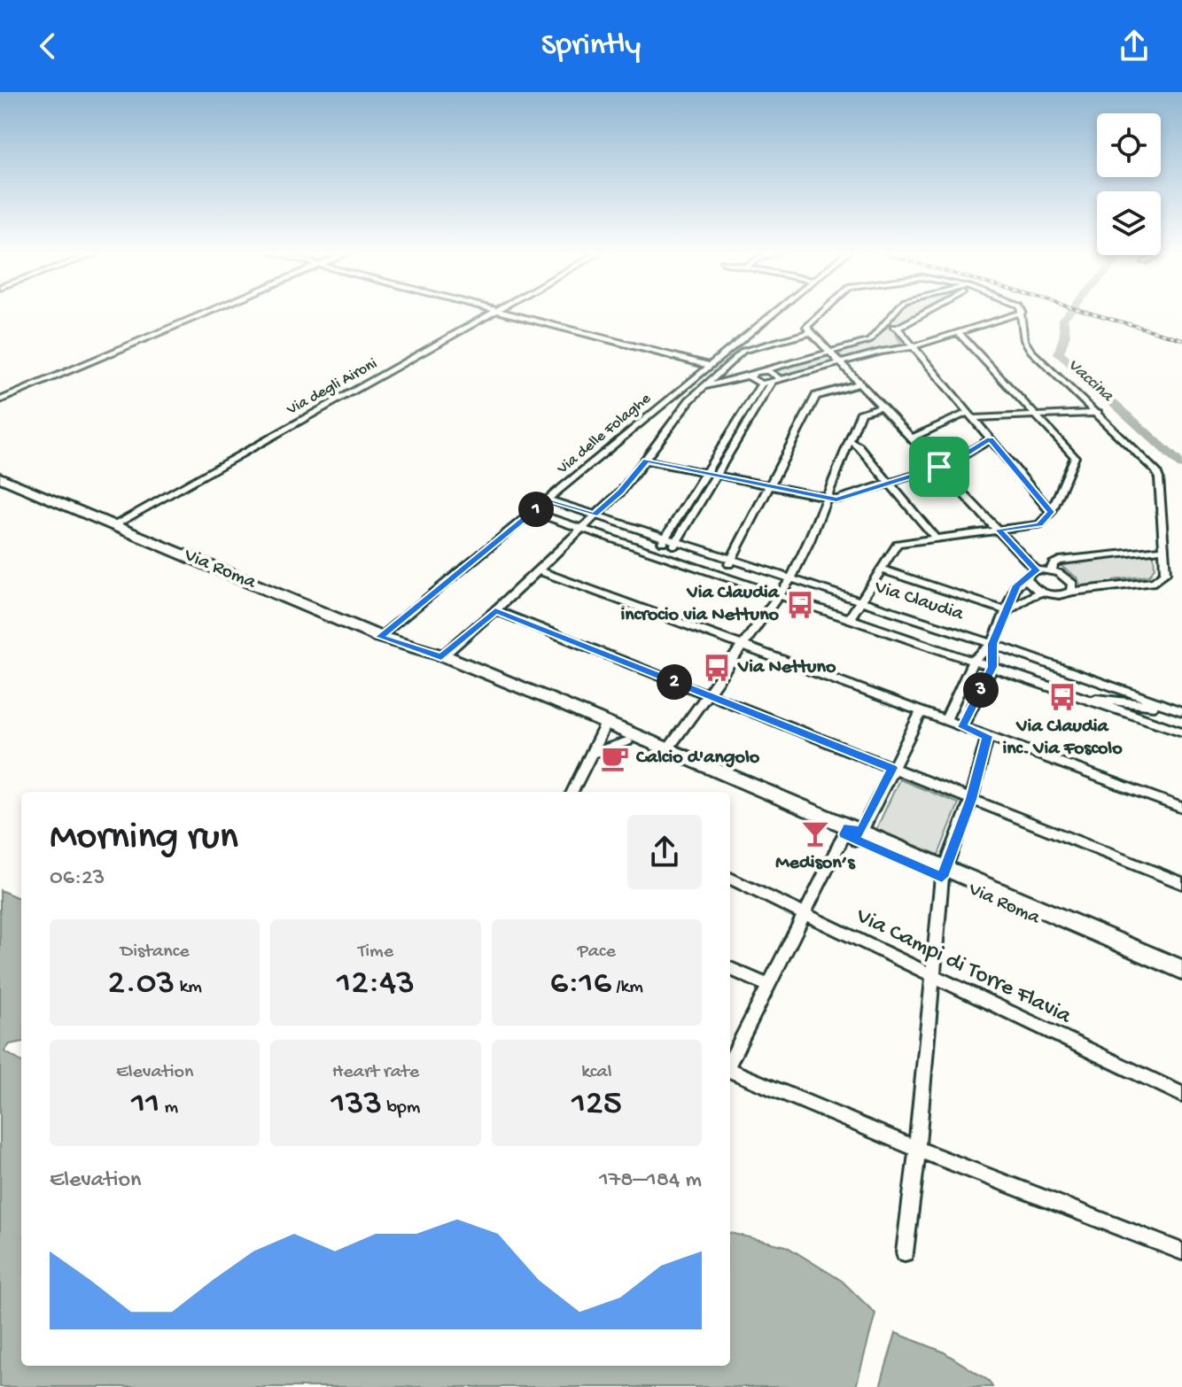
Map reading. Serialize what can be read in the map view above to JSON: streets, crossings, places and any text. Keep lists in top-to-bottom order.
{
  "streets": {
    "street": [
      "Via degli Aironi",
      "Via delle Folaghe",
      "Via Roma",
      "Via Claudia",
      "Via Campi di Torre Flavia"
    ]
  },
  "crossings": [
    ["Via degli Aironi", "Via Roma"],
    ["Via delle Folaghe", "Via Roma"],
    ["Via delle Folaghe", "Via Claudia"]
  ],
  "water": ["Vaccina"],
  "places": {
    "bus stop": ["Via Claudia incrocio via Nettuno", "Via Nettuno", "Via Claudia inc. Via Foscolo"],
    "cafe": ["Calcio d'angolo"],
    "bar": ["Medison’s"]
  },
  "page": {
    "header": "Sprintly",
    "pins": ["1", "2", "3"],
    "heading": ["Morning run", "06:23"],
    "stats": [
      ["Distance", "2.03 km"],
      ["Time", "12:43"],
      ["Pace", "6:16 /km"],
      ["Elevation", "11 m"],
      ["Heart rate", "133 bpm"],
      ["kcal", "125"]
    ],
    "chart": ["Elevation", "178–184 m"]
  }
}
